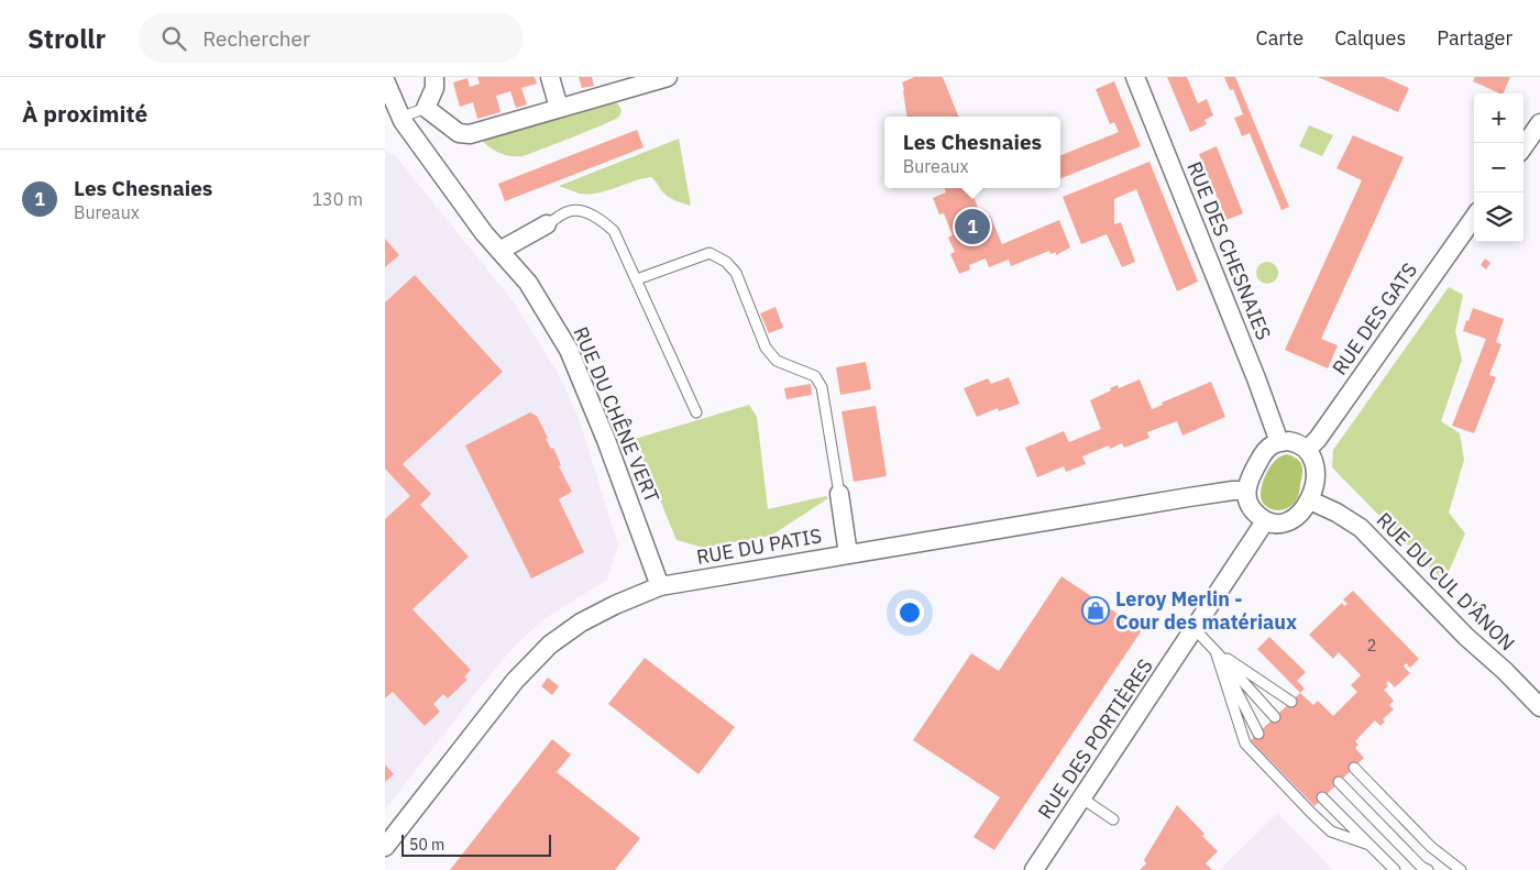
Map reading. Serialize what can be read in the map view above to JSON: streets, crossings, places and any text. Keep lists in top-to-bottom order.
{
  "streets": {
    "street": [
      "RUE DES CHESNAIES",
      "RUE DES GATS",
      "RUE DU CHÊNE VERT",
      "RUE DU PATIS",
      "RUE DU CUL D'ÂNON",
      "RUE DES PORTIÈRES"
    ]
  },
  "crossings": [
    ["RUE DES CHESNAIES", "RUE DES GATS"],
    ["RUE DES CHESNAIES", "RUE DU PATIS"],
    ["RUE DES CHESNAIES", "RUE DU CUL D'ÂNON"],
    ["RUE DES CHESNAIES", "RUE DES PORTIÈRES"],
    ["RUE DES GATS", "RUE DU PATIS"],
    ["RUE DES GATS", "RUE DU CUL D'ÂNON"],
    ["RUE DES GATS", "RUE DES PORTIÈRES"],
    ["RUE DU CHÊNE VERT", "RUE DU PATIS"],
    ["RUE DU PATIS", "RUE DU CUL D'ÂNON"],
    ["RUE DU PATIS", "RUE DES PORTIÈRES"],
    ["RUE DU CUL D'ÂNON", "RUE DES PORTIÈRES"]
  ],
  "places": {
    "shop": ["Leroy Merlin - Cour des matériaux"]
  },
  "house_numbers": ["2"],
  "scale_bar": "50 m",
  "page": {
    "header": "Strollr",
    "search": "Rechercher",
    "nav": ["Carte", "Calques", "Partager"],
    "heading": "À proximité",
    "map_buttons": ["+", "−"],
    "popup": ["Les Chesnaies", "Bureaux"],
    "list": [
      {
        "mark": "1",
        "name": "Les Chesnaies",
        "note": "Bureaux",
        "value": "130 m"
      }
    ],
    "pins": "1",
    "scale": "50 m"
  }
}
